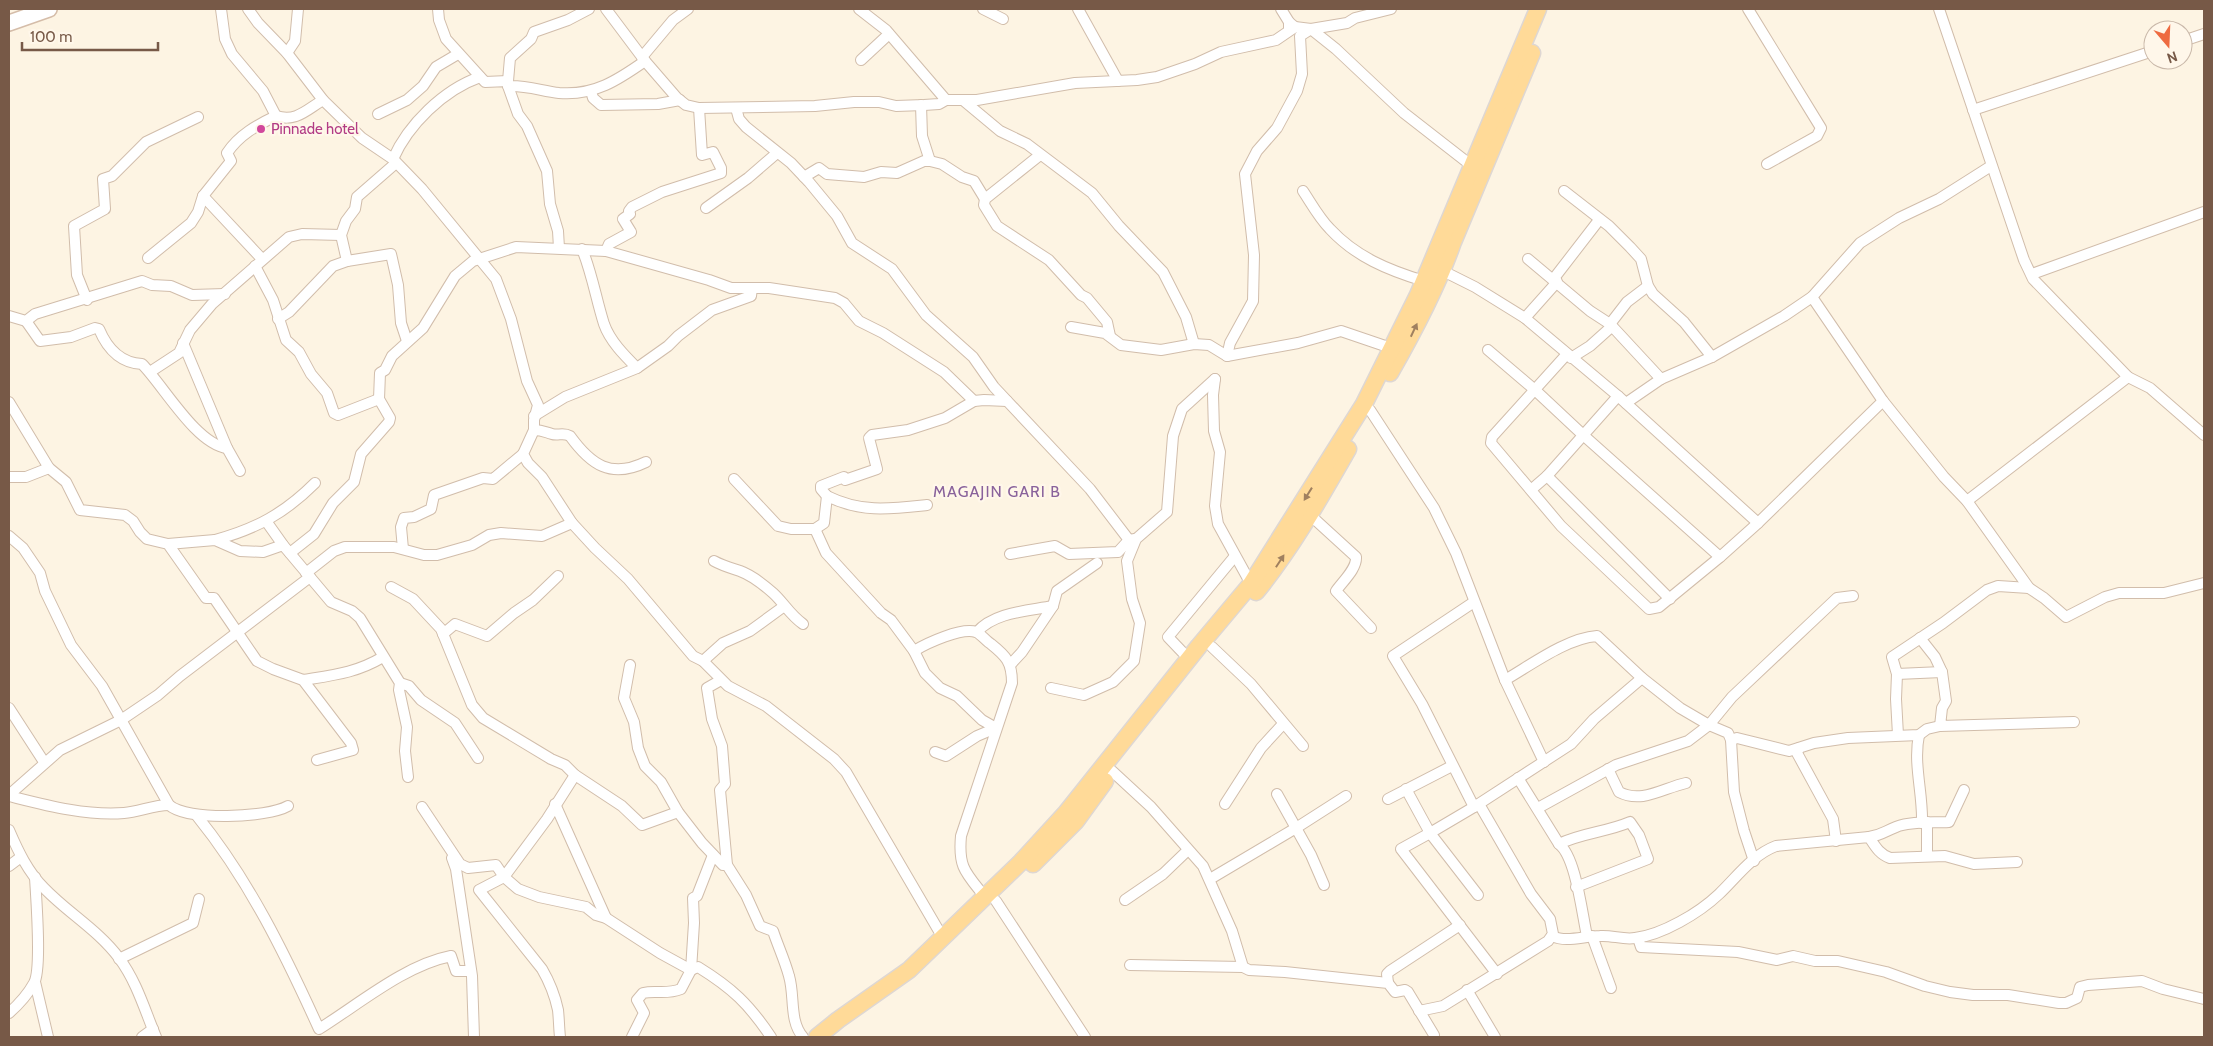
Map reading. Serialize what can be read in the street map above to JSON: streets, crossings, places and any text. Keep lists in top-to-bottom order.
{
  "districts": ["MAGAJIN GARI B"],
  "places": ["Pinnade hotel"],
  "scale_bar": "100 m",
  "north": "bottom"
}
